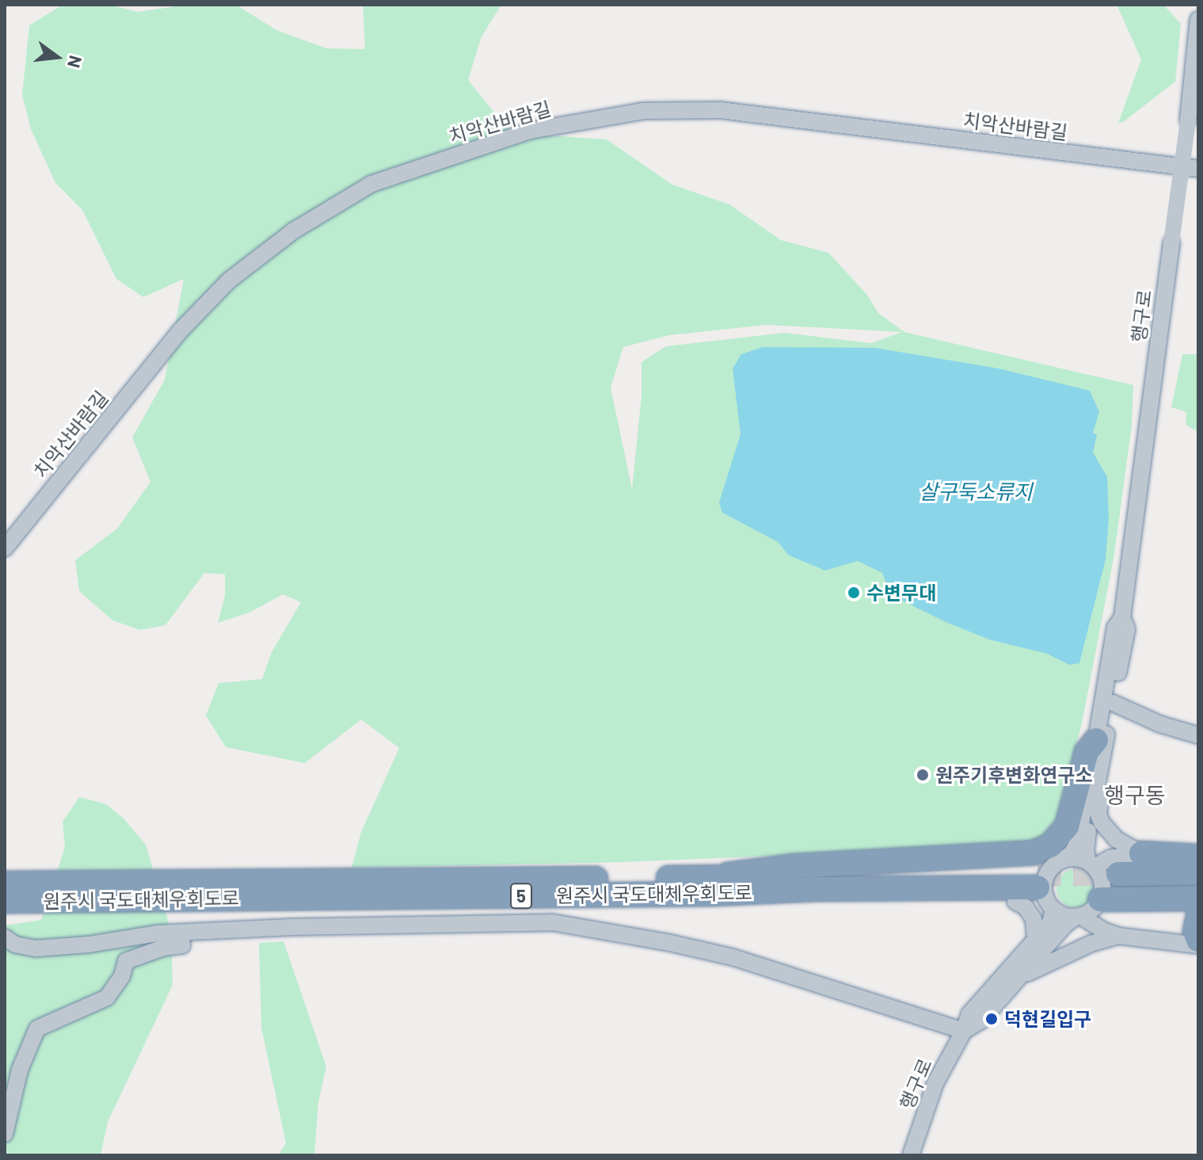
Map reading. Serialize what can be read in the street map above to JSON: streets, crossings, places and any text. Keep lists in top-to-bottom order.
{
  "streets": {
    "highway": ["원주시 국도대체우회도로", "5"],
    "street": ["치악산바람길", "행구로"]
  },
  "crossings": [
    ["행구로", "원주시 국도대체우회도로"]
  ],
  "districts": ["행구동"],
  "water": ["살구둑소류지"],
  "places": ["수변무대", "원주기후변화연구소", "덕현길입구"],
  "north": "right"
}
